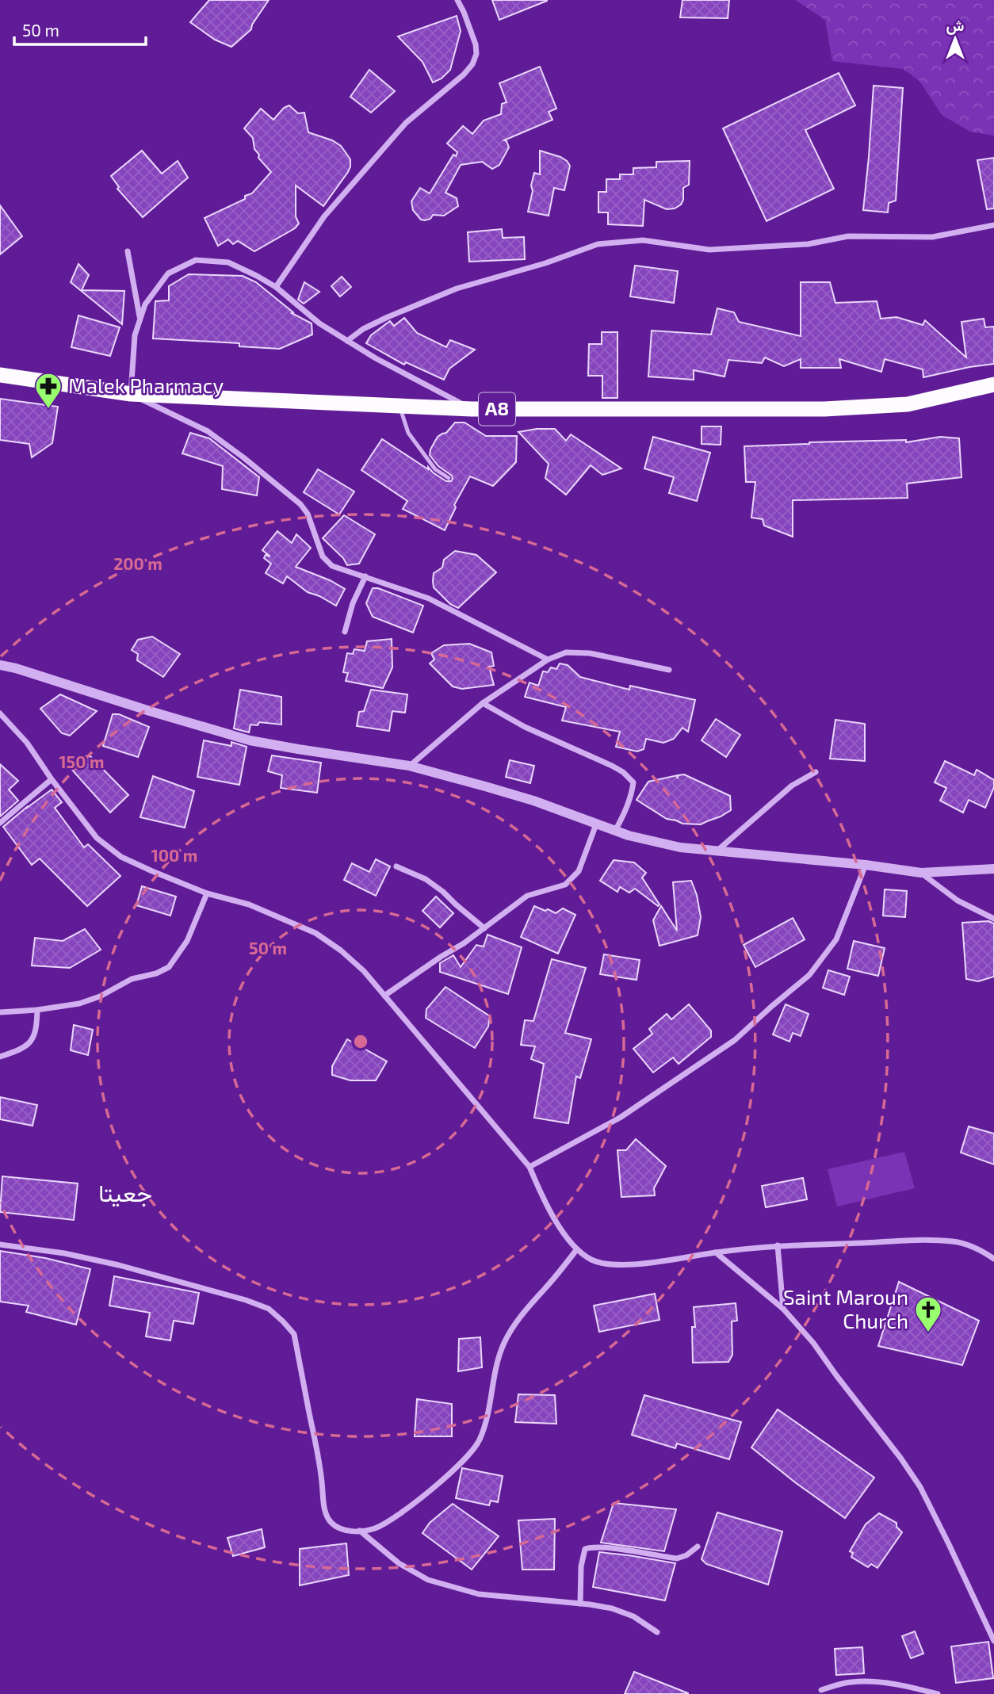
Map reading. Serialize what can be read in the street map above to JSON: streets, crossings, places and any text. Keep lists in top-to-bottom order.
{
  "streets": {
    "highway": ["A8"]
  },
  "districts": ["جعيتا"],
  "places": {
    "pharmacy": ["Malek Pharmacy"],
    "church": ["Saint Maroun Church"]
  },
  "scale_bar": "50 m",
  "north": "top",
  "rings": [
    "200 m",
    "150 m",
    "100 m",
    "50 m"
  ]
}
